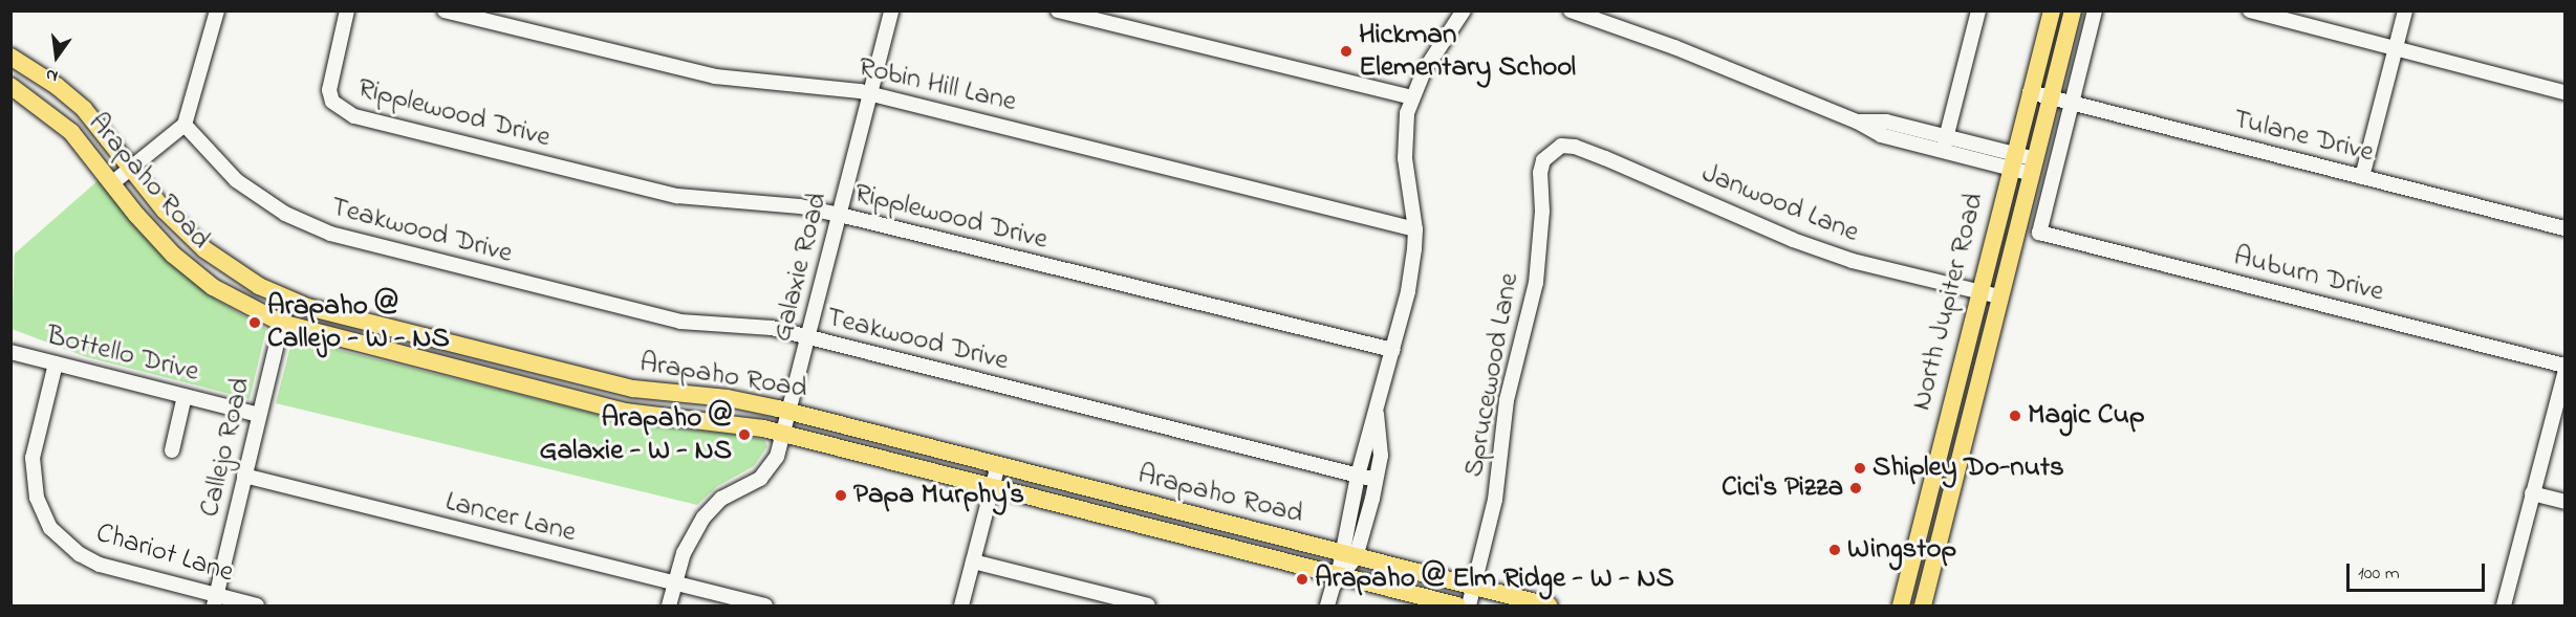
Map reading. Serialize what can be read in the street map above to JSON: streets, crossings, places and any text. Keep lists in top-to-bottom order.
{
  "streets": {
    "main road": ["Arapaho Road", "North Jupiter Road"],
    "street": [
      "Robin Hill Lane",
      "Ripplewood Drive",
      "Tulane Drive",
      "Janwood Lane",
      "Teakwood Drive",
      "Galaxie Road",
      "Auburn Drive",
      "Bottello Drive",
      "Sprucewood Lane",
      "Callejo Road",
      "Lancer Lane",
      "Chariot Lane"
    ]
  },
  "crossings": [
    ["Robin Hill Lane", "Galaxie Road"],
    ["Ripplewood Drive", "Galaxie Road"],
    ["Tulane Drive", "Auburn Drive"],
    ["Tulane Drive", "North Jupiter Road"],
    ["Arapaho Road", "Galaxie Road"],
    ["Arapaho Road", "Sprucewood Lane"],
    ["Arapaho Road", "Callejo Road"],
    ["Janwood Lane", "North Jupiter Road"],
    ["Janwood Lane", "Sprucewood Lane"],
    ["Teakwood Drive", "Galaxie Road"],
    ["Galaxie Road", "Lancer Lane"],
    ["Bottello Drive", "Callejo Road"],
    ["Bottello Drive", "Chariot Lane"],
    ["Callejo Road", "Lancer Lane"],
    ["Callejo Road", "Chariot Lane"]
  ],
  "places": [
    "Hickman Elementary School",
    "Arapaho @ Callejo - W - NS",
    "Magic Cup",
    "Arapaho @ Galaxie - W - NS",
    "Shipley Do-nuts",
    "Cici's Pizza",
    "Papa Murphy's",
    "Wingstop",
    "Arapaho @ Elm Ridge - W - NS"
  ],
  "scale_bar": "100 m",
  "north": "bottom"
}
